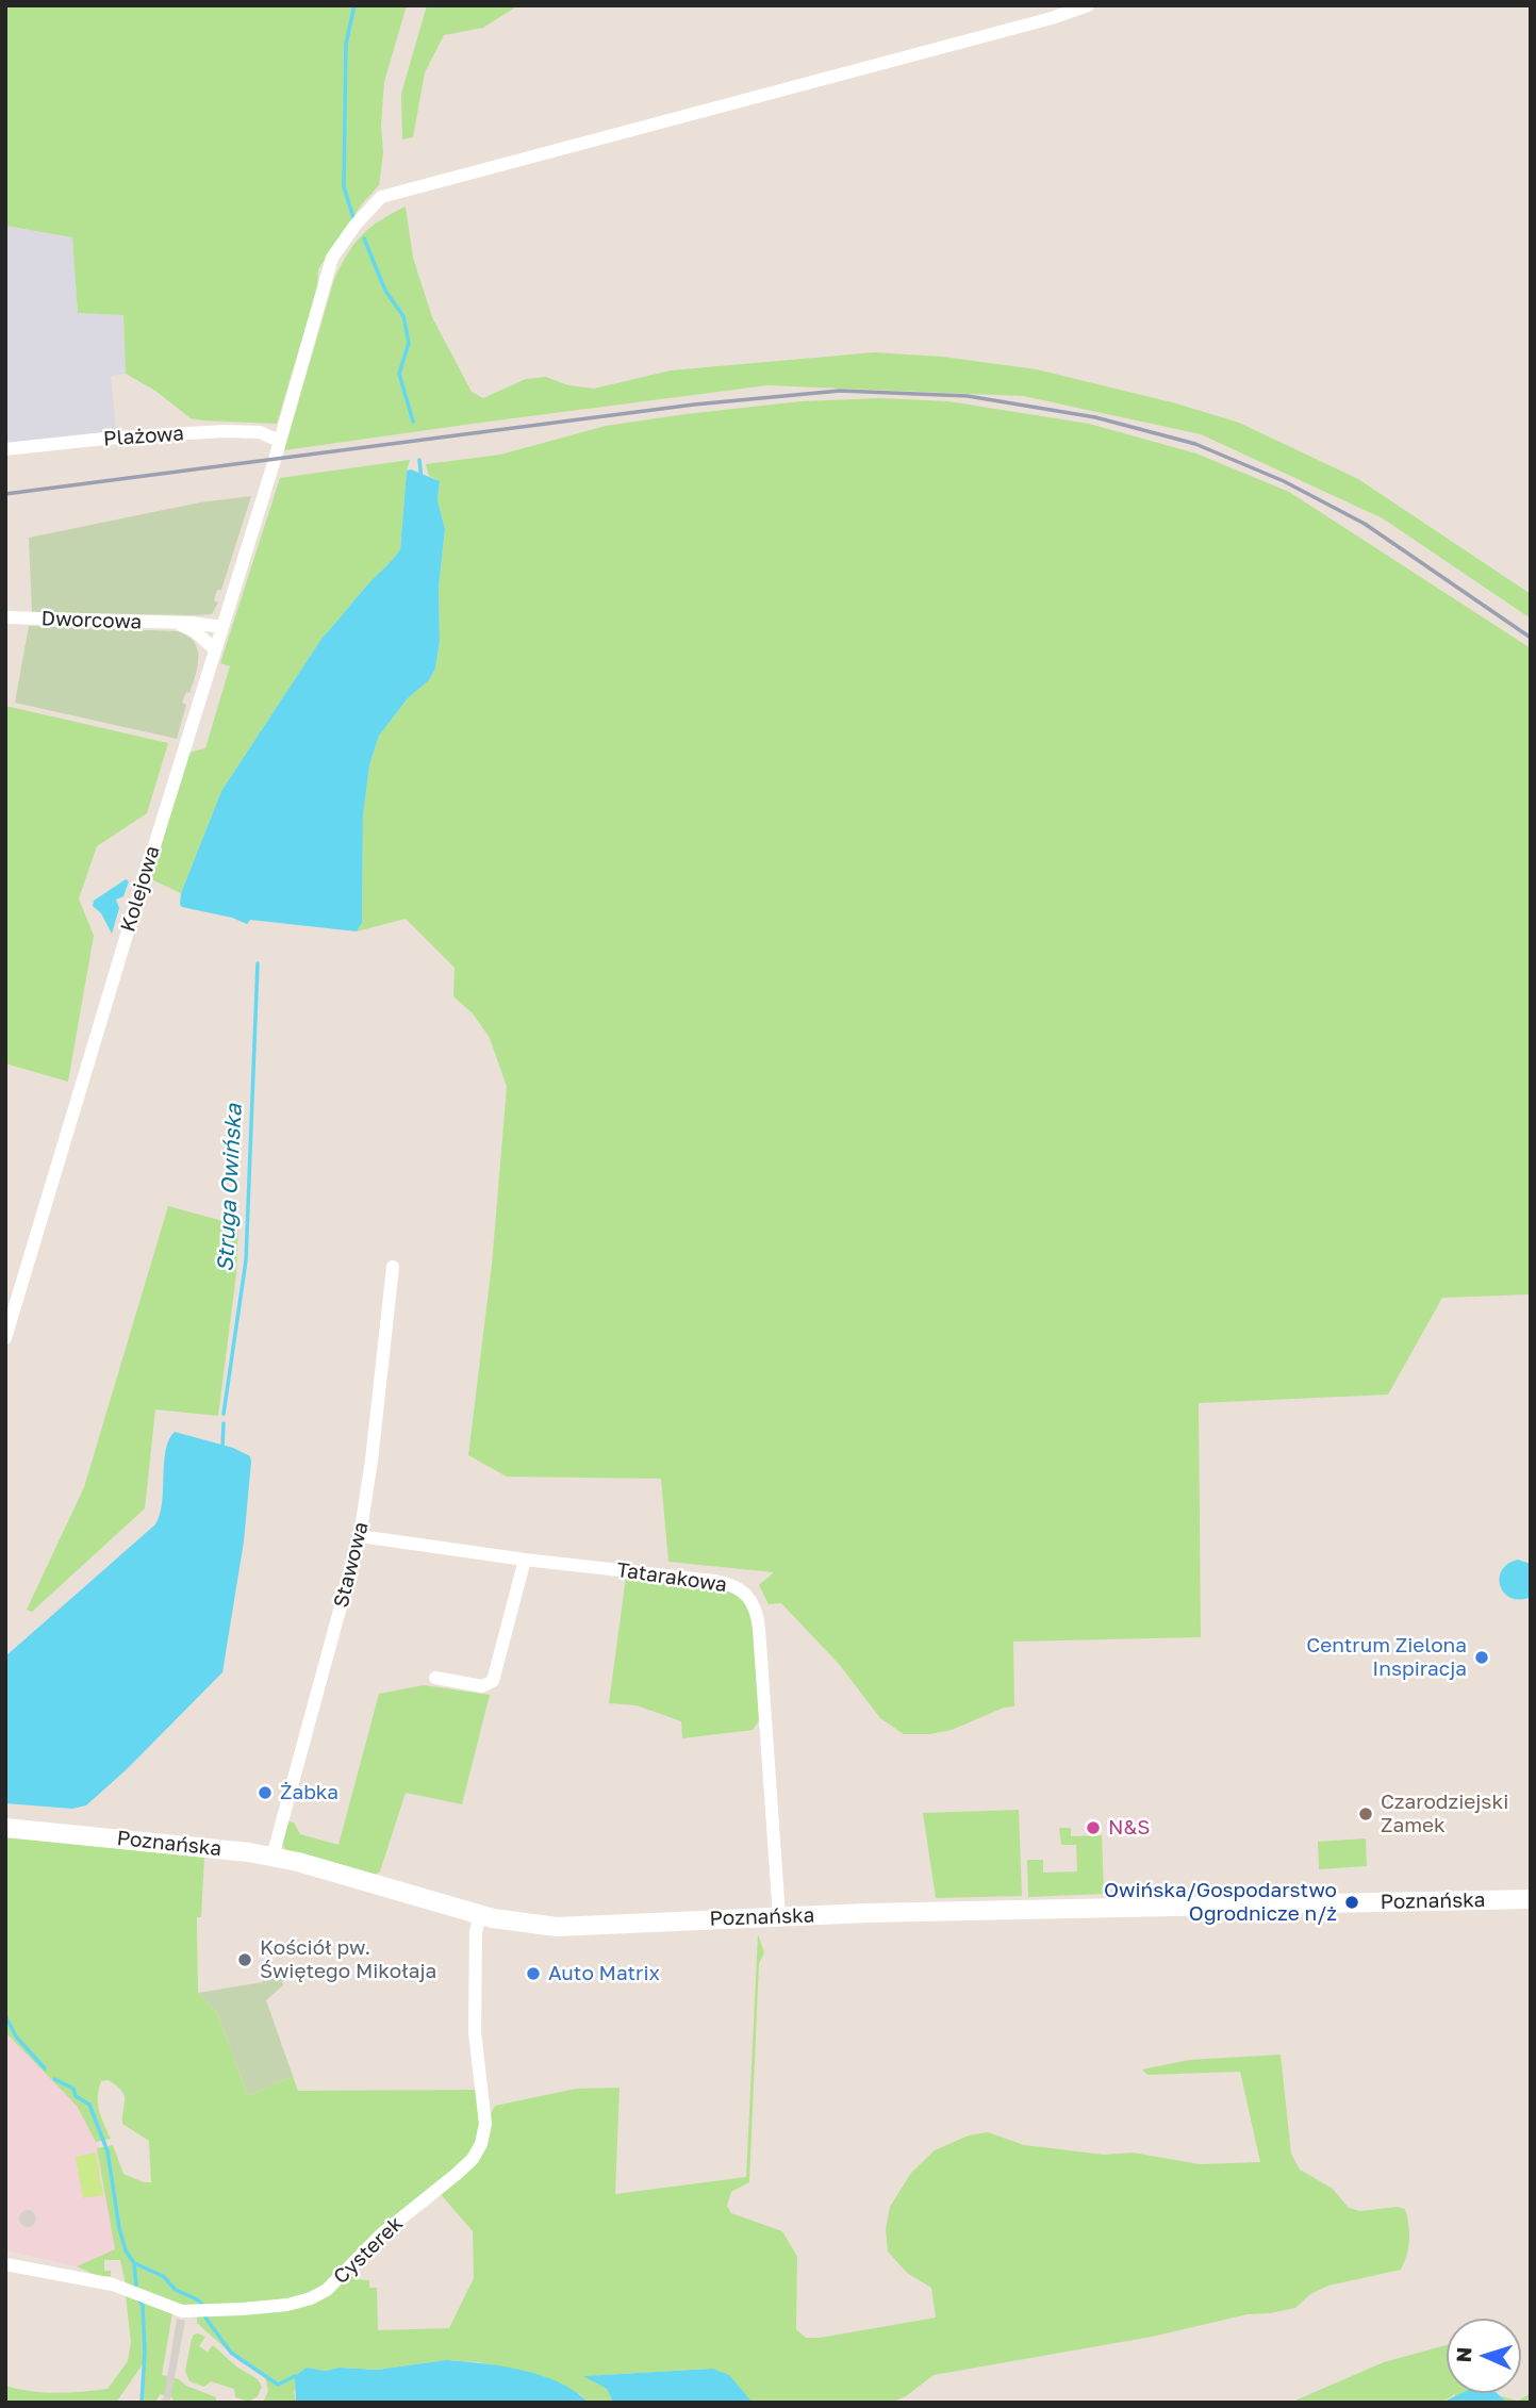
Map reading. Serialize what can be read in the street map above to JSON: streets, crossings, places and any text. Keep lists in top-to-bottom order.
{
  "streets": {
    "main road": ["Poznańska"],
    "street": [
      "Plażowa",
      "Dworcowa",
      "Kolejowa",
      "Stawowa",
      "Tatarakowa",
      "Cysterek"
    ]
  },
  "crossings": [
    ["Plażowa", "Kolejowa"],
    ["Dworcowa", "Kolejowa"],
    ["Stawowa", "Tatarakowa"],
    ["Stawowa", "Poznańska"],
    ["Tatarakowa", "Poznańska"],
    ["Poznańska", "Cysterek"]
  ],
  "water": ["Struga Owińska"],
  "places": [
    "Centrum Zielona Inspiracja",
    "Żabka",
    "Czarodziejski Zamek",
    "N&S",
    "Owińska/Gospodarstwo Ogrodnicze n/ż",
    "Kościół pw. Świętego Mikołaja",
    "Auto Matrix"
  ],
  "north": "left"
}
